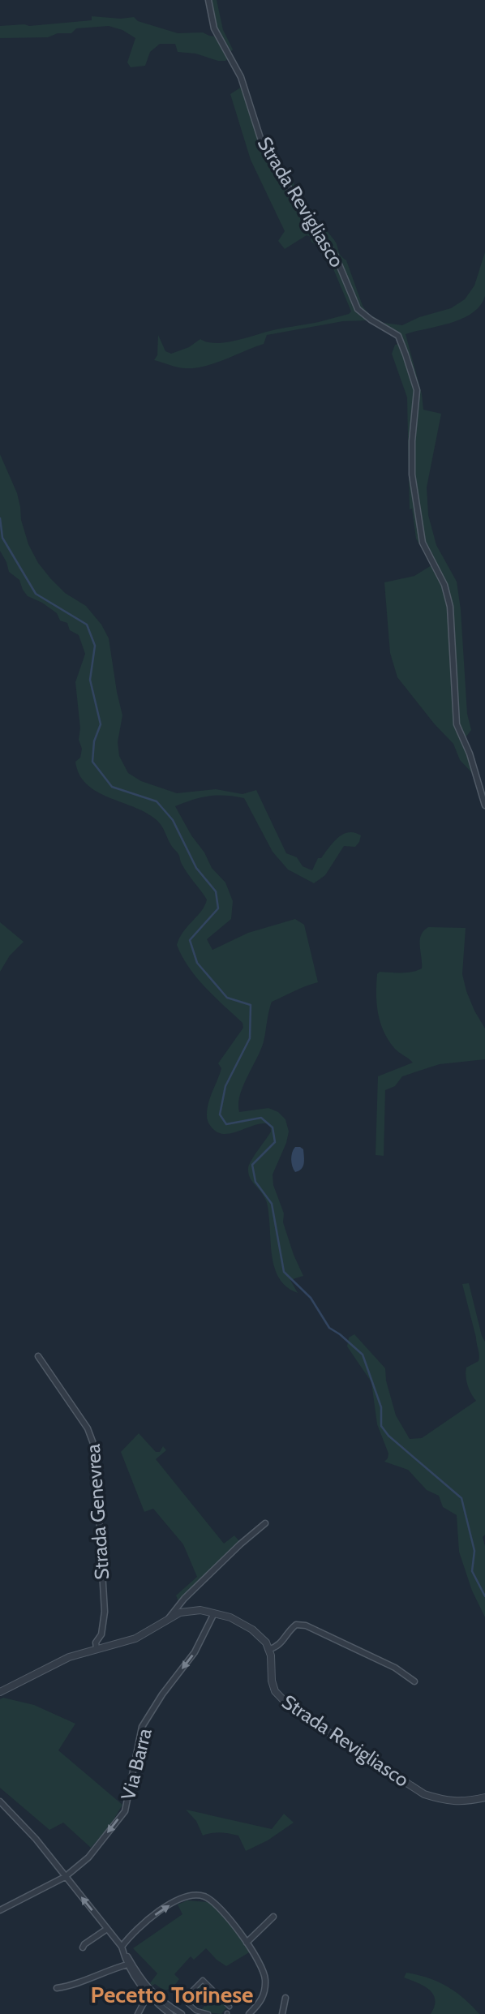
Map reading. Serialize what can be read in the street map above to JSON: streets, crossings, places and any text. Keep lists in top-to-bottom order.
{
  "streets": {
    "street": ["Strada Revigliasco", "Strada Genevrea", "Via Barra"]
  },
  "one_way": ["Via Barra"],
  "districts": ["Pecetto Torinese"]
}
